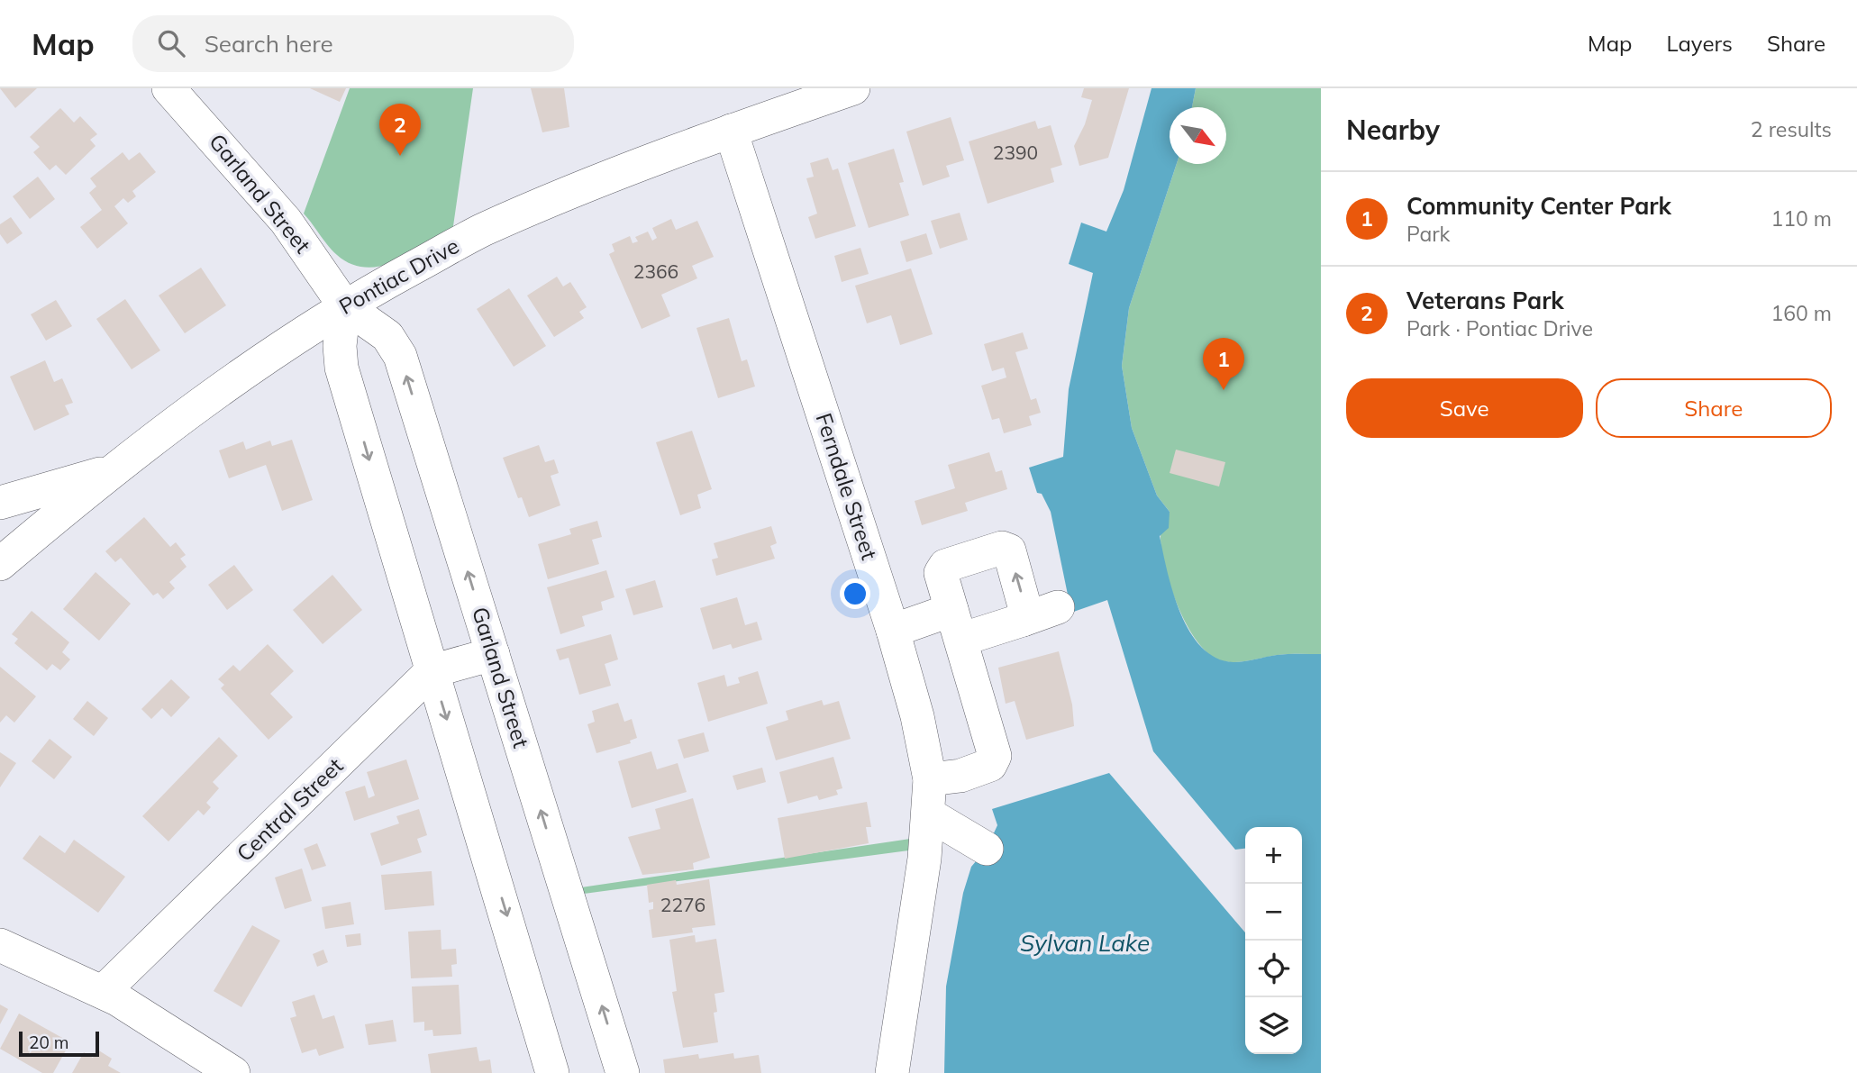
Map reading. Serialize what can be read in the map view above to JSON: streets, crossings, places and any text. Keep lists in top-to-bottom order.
{
  "streets": {
    "street": [
      "Garland Street",
      "Pontiac Drive",
      "Ferndale Street",
      "Central Street"
    ]
  },
  "crossings": [
    ["Garland Street", "Pontiac Drive"],
    ["Garland Street", "Central Street"],
    ["Pontiac Drive", "Ferndale Street"]
  ],
  "water": ["Sylvan Lake"],
  "house_numbers": ["2390", "2366", "2276"],
  "scale_bar": "20 m",
  "north": "bottom right",
  "page": {
    "header": "Map",
    "search": "Search here",
    "nav": ["Map", "Layers", "Share"],
    "heading": ["Nearby", "2 results"],
    "pins": ["2", "1"],
    "list": [
      {
        "mark": "1",
        "name": "Community Center Park",
        "note": "Park",
        "value": "110 m"
      },
      {
        "mark": "2",
        "name": "Veterans Park",
        "note": "Park · Pontiac Drive",
        "value": "160 m"
      }
    ],
    "buttons": ["Save", "Share"],
    "map_buttons": ["+", "−"],
    "scale": "20 m"
  }
}
